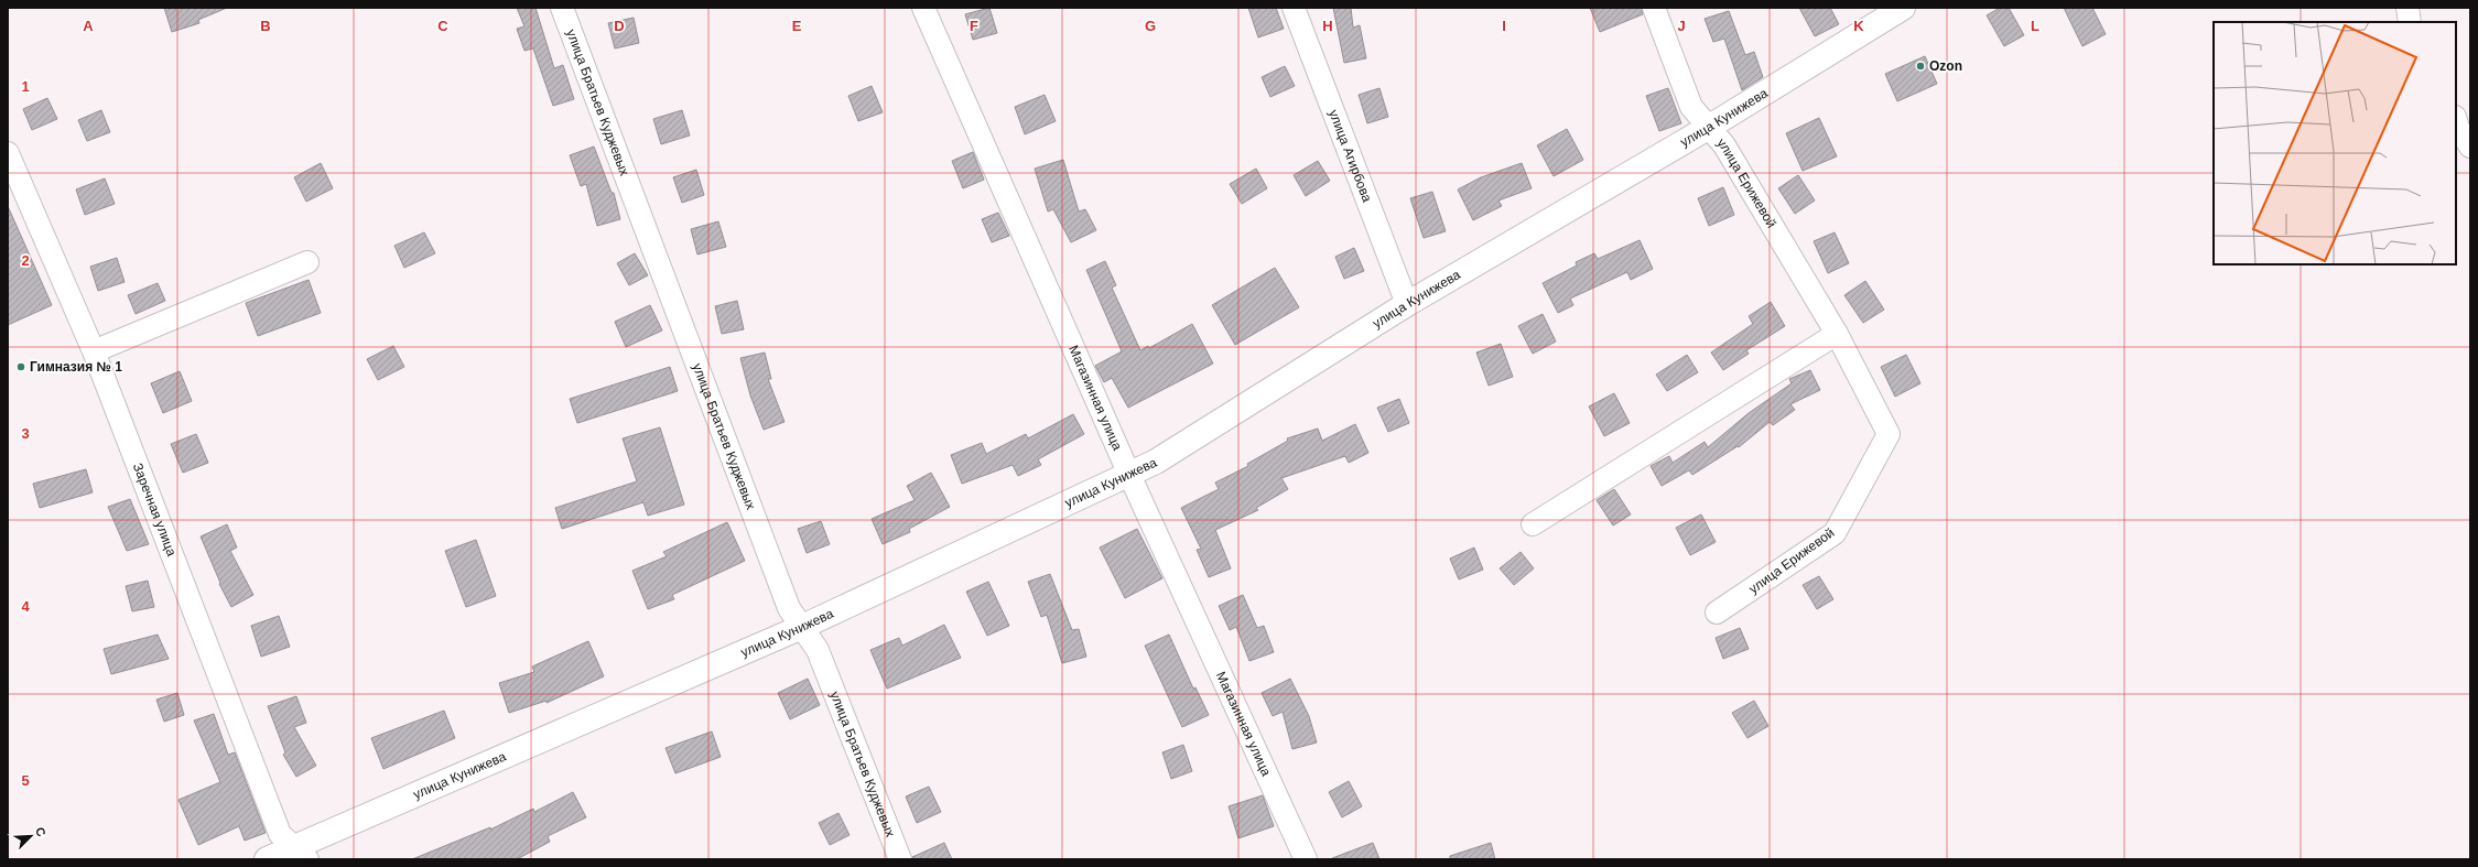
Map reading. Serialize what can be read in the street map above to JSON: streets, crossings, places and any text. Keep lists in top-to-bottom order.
{
  "streets": {
    "street": [
      "улица Братьев Куджевых",
      "улица Кунижева",
      "улица Агирбова",
      "улица Ерижевой",
      "Магазинная улица",
      "Заречная улица"
    ]
  },
  "crossings": [
    ["улица Братьев Куджевых", "улица Кунижева"],
    ["улица Кунижева", "улица Агирбова"],
    ["улица Кунижева", "улица Ерижевой"],
    ["улица Кунижева", "Магазинная улица"],
    ["улица Кунижева", "Заречная улица"]
  ],
  "places": ["Ozon", "Гимназия № 1"],
  "north": "top right",
  "grid": {
    "columns": [
      "A",
      "B",
      "C",
      "D",
      "E",
      "F",
      "G",
      "H",
      "I",
      "J",
      "K",
      "L"
    ],
    "rows": [
      "1",
      "2",
      "3",
      "4",
      "5"
    ]
  }
}
